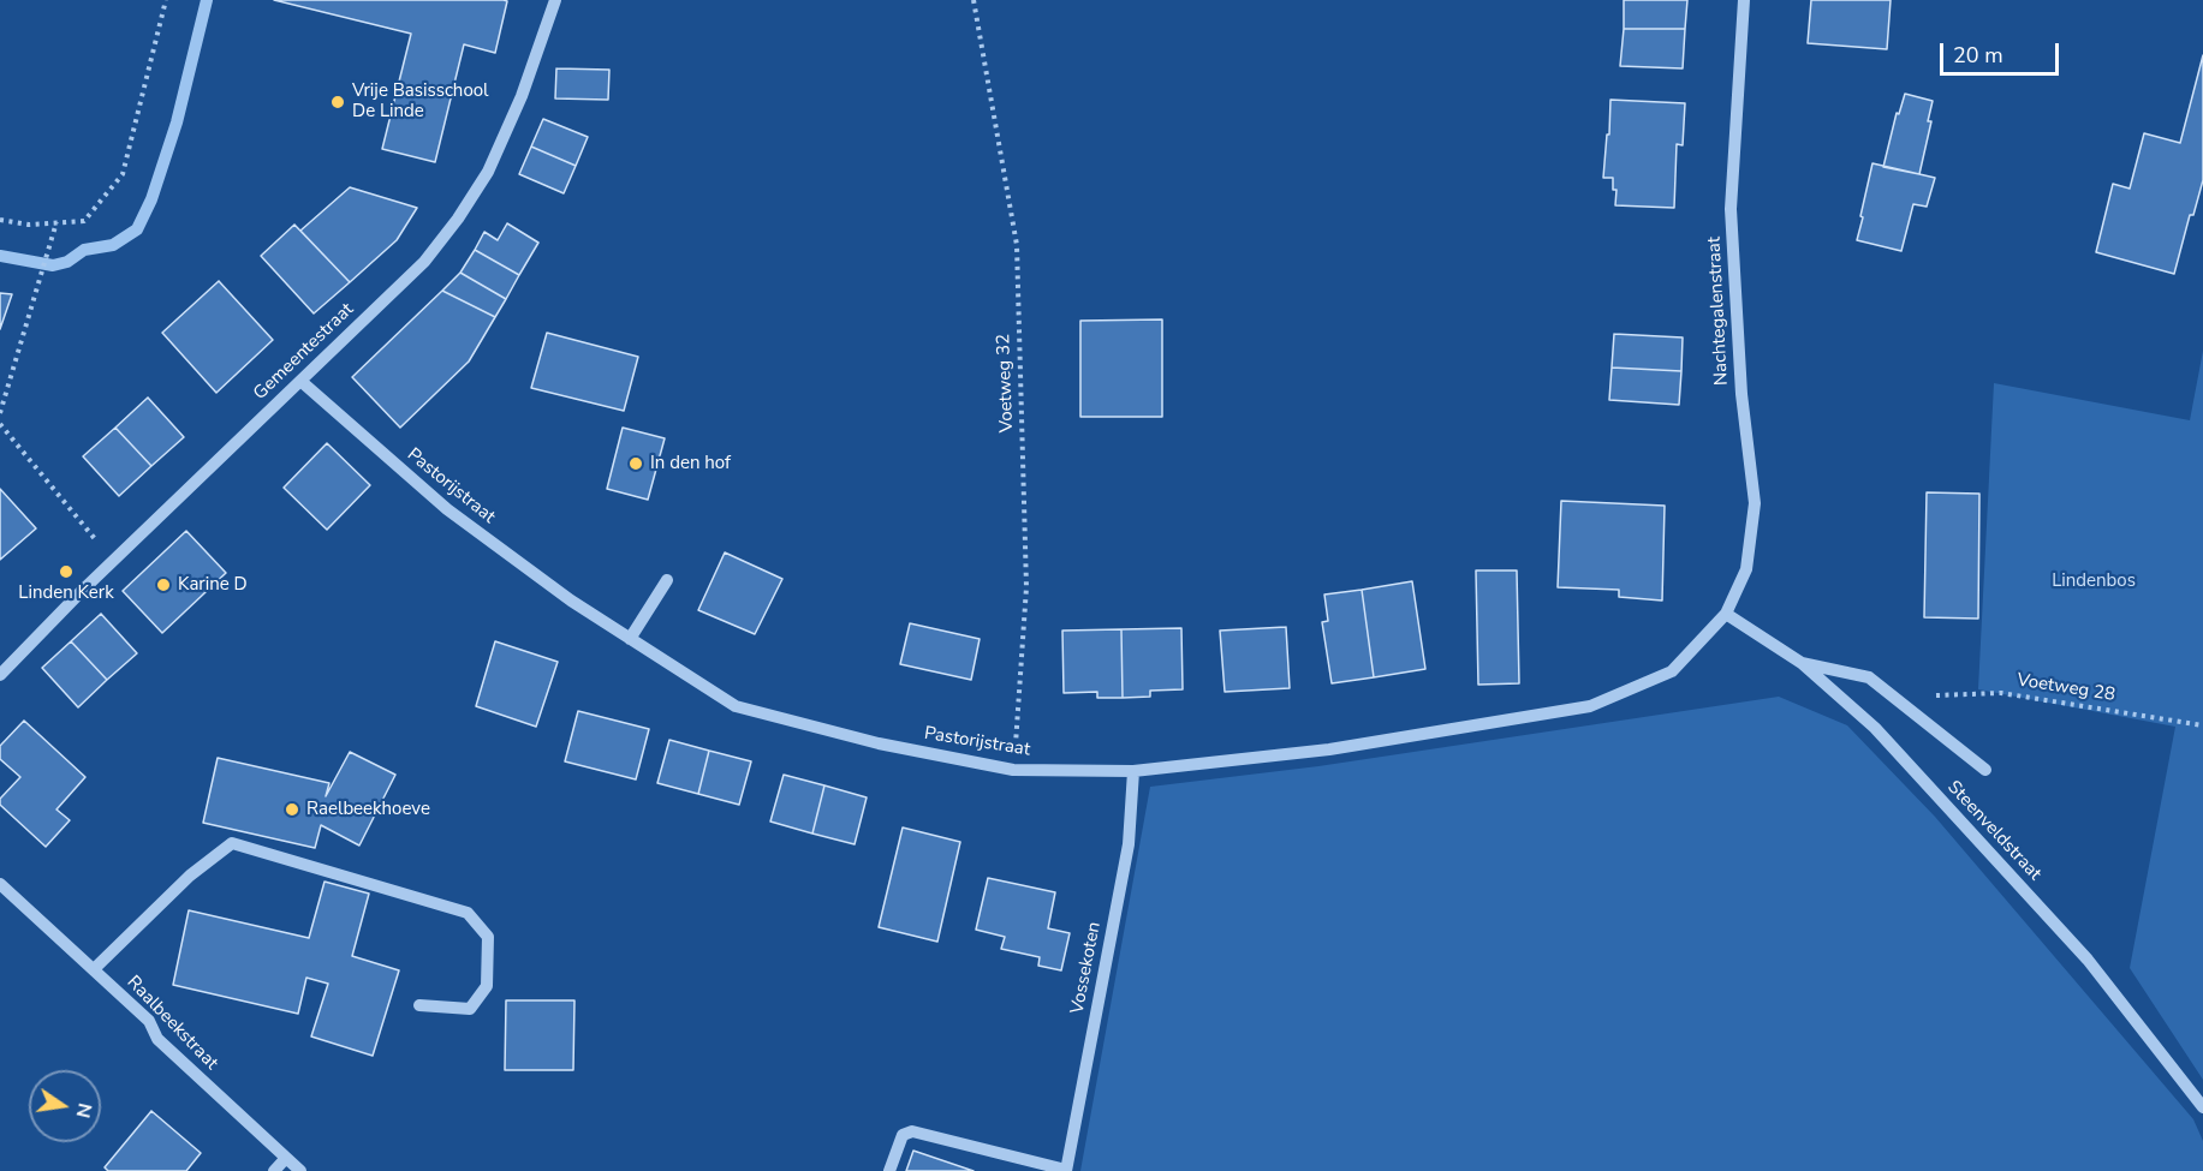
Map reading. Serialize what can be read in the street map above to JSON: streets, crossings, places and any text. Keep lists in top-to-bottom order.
{
  "streets": {
    "street": [
      "Nachtegalenstraat",
      "Gemeentestraat",
      "Pastorijstraat",
      "Steenveldstraat",
      "Vossekoten",
      "Raalbeekstraat"
    ],
    "path": ["Voetweg 32", "Voetweg 28"]
  },
  "crossings": [
    ["Nachtegalenstraat", "Pastorijstraat"],
    ["Nachtegalenstraat", "Steenveldstraat"],
    ["Gemeentestraat", "Pastorijstraat"],
    ["Voetweg 32", "Pastorijstraat"],
    ["Pastorijstraat", "Steenveldstraat"],
    ["Pastorijstraat", "Vossekoten"]
  ],
  "parks": ["Lindenbos"],
  "places": [
    "Vrije Basisschool De Linde",
    "In den hof",
    "Linden Kerk",
    "Karine D",
    "Raelbeekhoeve"
  ],
  "scale_bar": "20 m",
  "north": "right"
}
